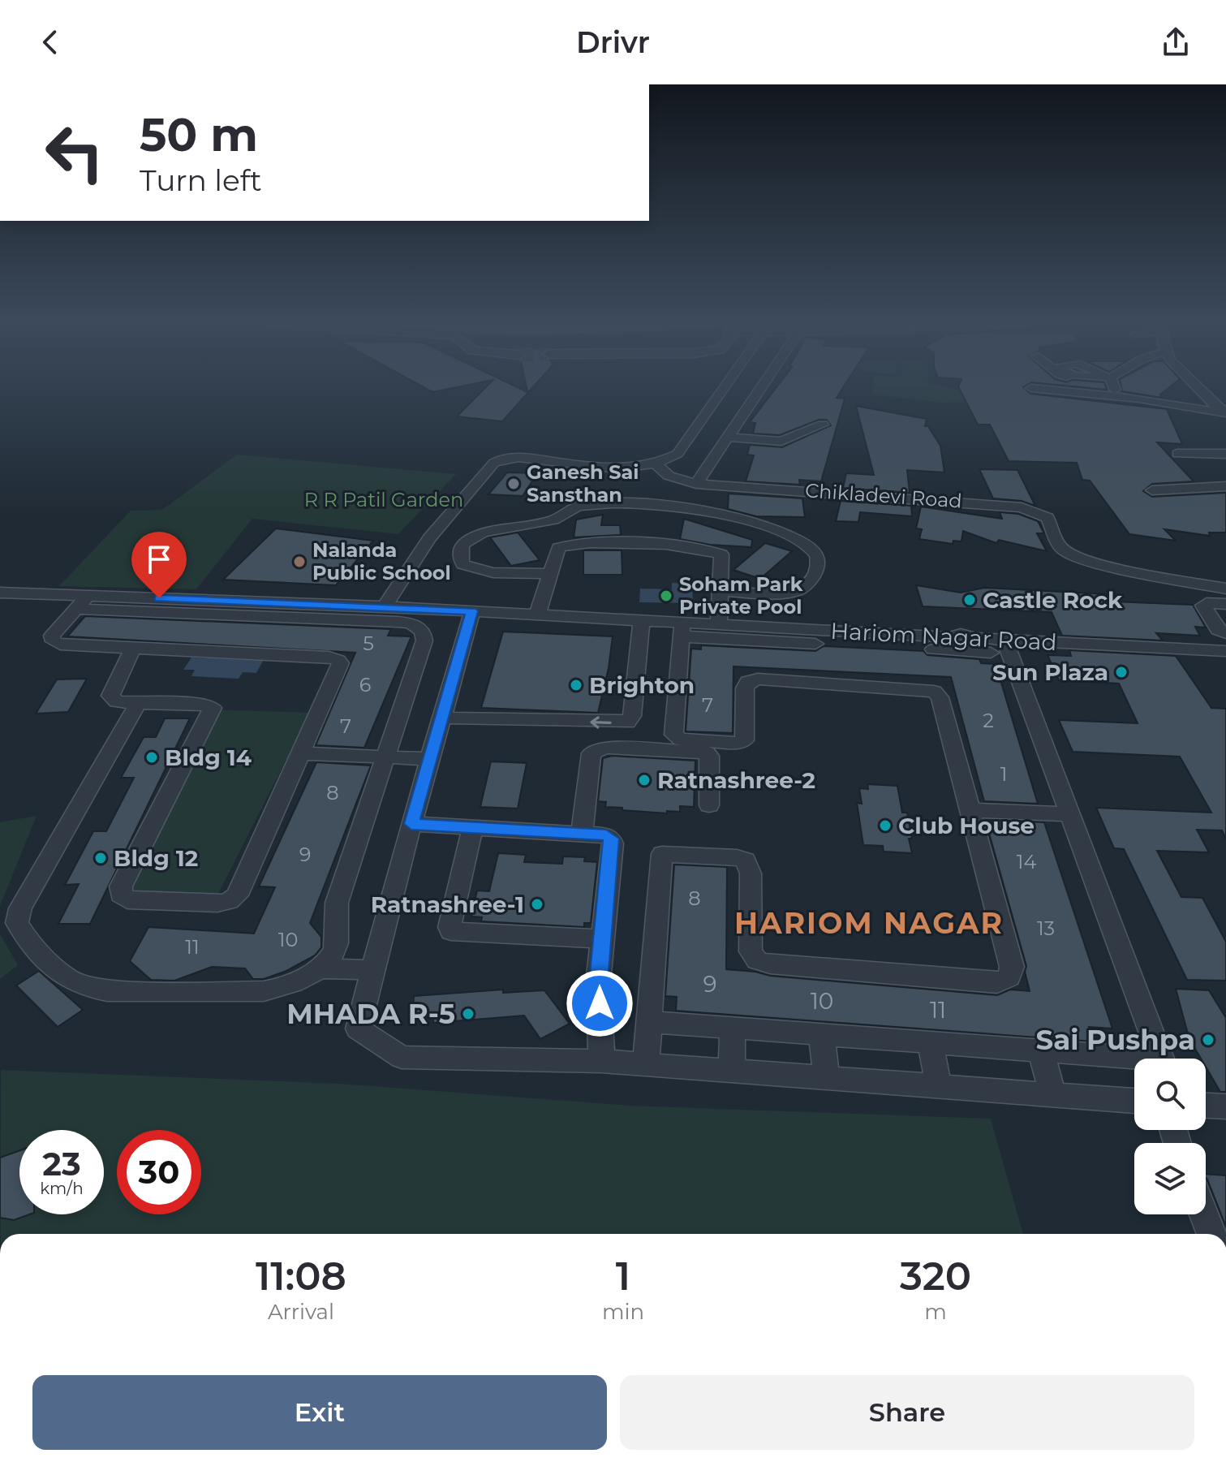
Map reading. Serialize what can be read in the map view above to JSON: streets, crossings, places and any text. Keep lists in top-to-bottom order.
{
  "streets": {
    "street": ["Chikladevi Road", "Hariom Nagar Road"]
  },
  "districts": ["HARIOM NAGAR"],
  "parks": ["R R Patil Garden"],
  "places": [
    "Ganesh Sai Sansthan",
    "Nalanda Public School",
    "Soham Park Private Pool",
    "Castle Rock",
    "Sun Plaza",
    "Brighton",
    "Bldg 14",
    "Ratnashree-2",
    "Club House",
    "Bldg 12",
    "Ratnashree-1",
    "MHADA R-5",
    "Sai Pushpa"
  ],
  "house_numbers": [
    "5",
    "6",
    "7",
    "2",
    "7",
    "1",
    "8",
    "9",
    "14",
    "8",
    "13",
    "10",
    "11",
    "9",
    "10",
    "11"
  ],
  "page": {
    "header": "Drivr",
    "turn": ["50 m", "Turn left"],
    "speed": "23 km/h",
    "limit": "30",
    "eta": [
      "11:08",
      "Arrival",
      "1",
      "min",
      "320",
      "m"
    ],
    "buttons": ["Exit", "Share"]
  }
}
